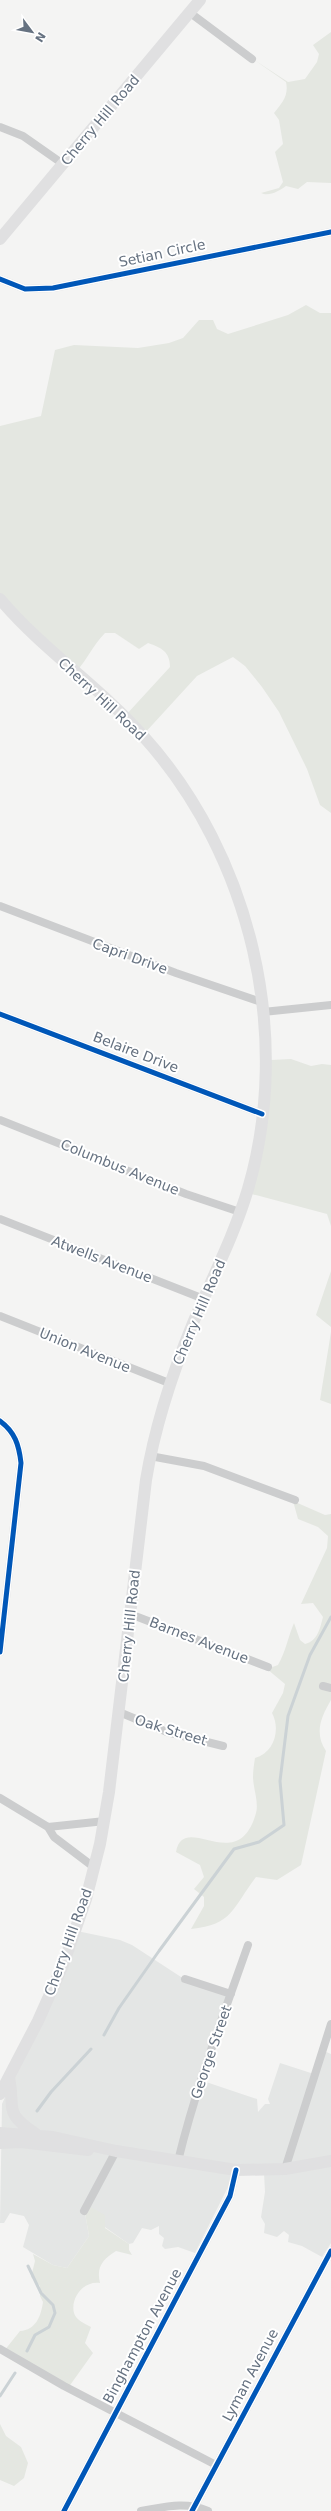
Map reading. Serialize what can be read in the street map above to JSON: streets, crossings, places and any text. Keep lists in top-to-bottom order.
{
  "streets": {
    "main road": ["Cherry Hill Road"],
    "street": [
      "Setian Circle",
      "Capri Drive",
      "Belaire Drive",
      "Columbus Avenue",
      "Atwells Avenue",
      "Union Avenue",
      "Barnes Avenue",
      "Oak Street",
      "George Street",
      "Binghampton Avenue",
      "Lyman Avenue"
    ]
  },
  "crossings": [
    ["Cherry Hill Road", "Capri Drive"],
    ["Cherry Hill Road", "Belaire Drive"],
    ["Cherry Hill Road", "Columbus Avenue"],
    ["Cherry Hill Road", "Atwells Avenue"],
    ["Cherry Hill Road", "Union Avenue"],
    ["Cherry Hill Road", "Barnes Avenue"],
    ["Cherry Hill Road", "Oak Street"]
  ],
  "north": "bottom right"
}
